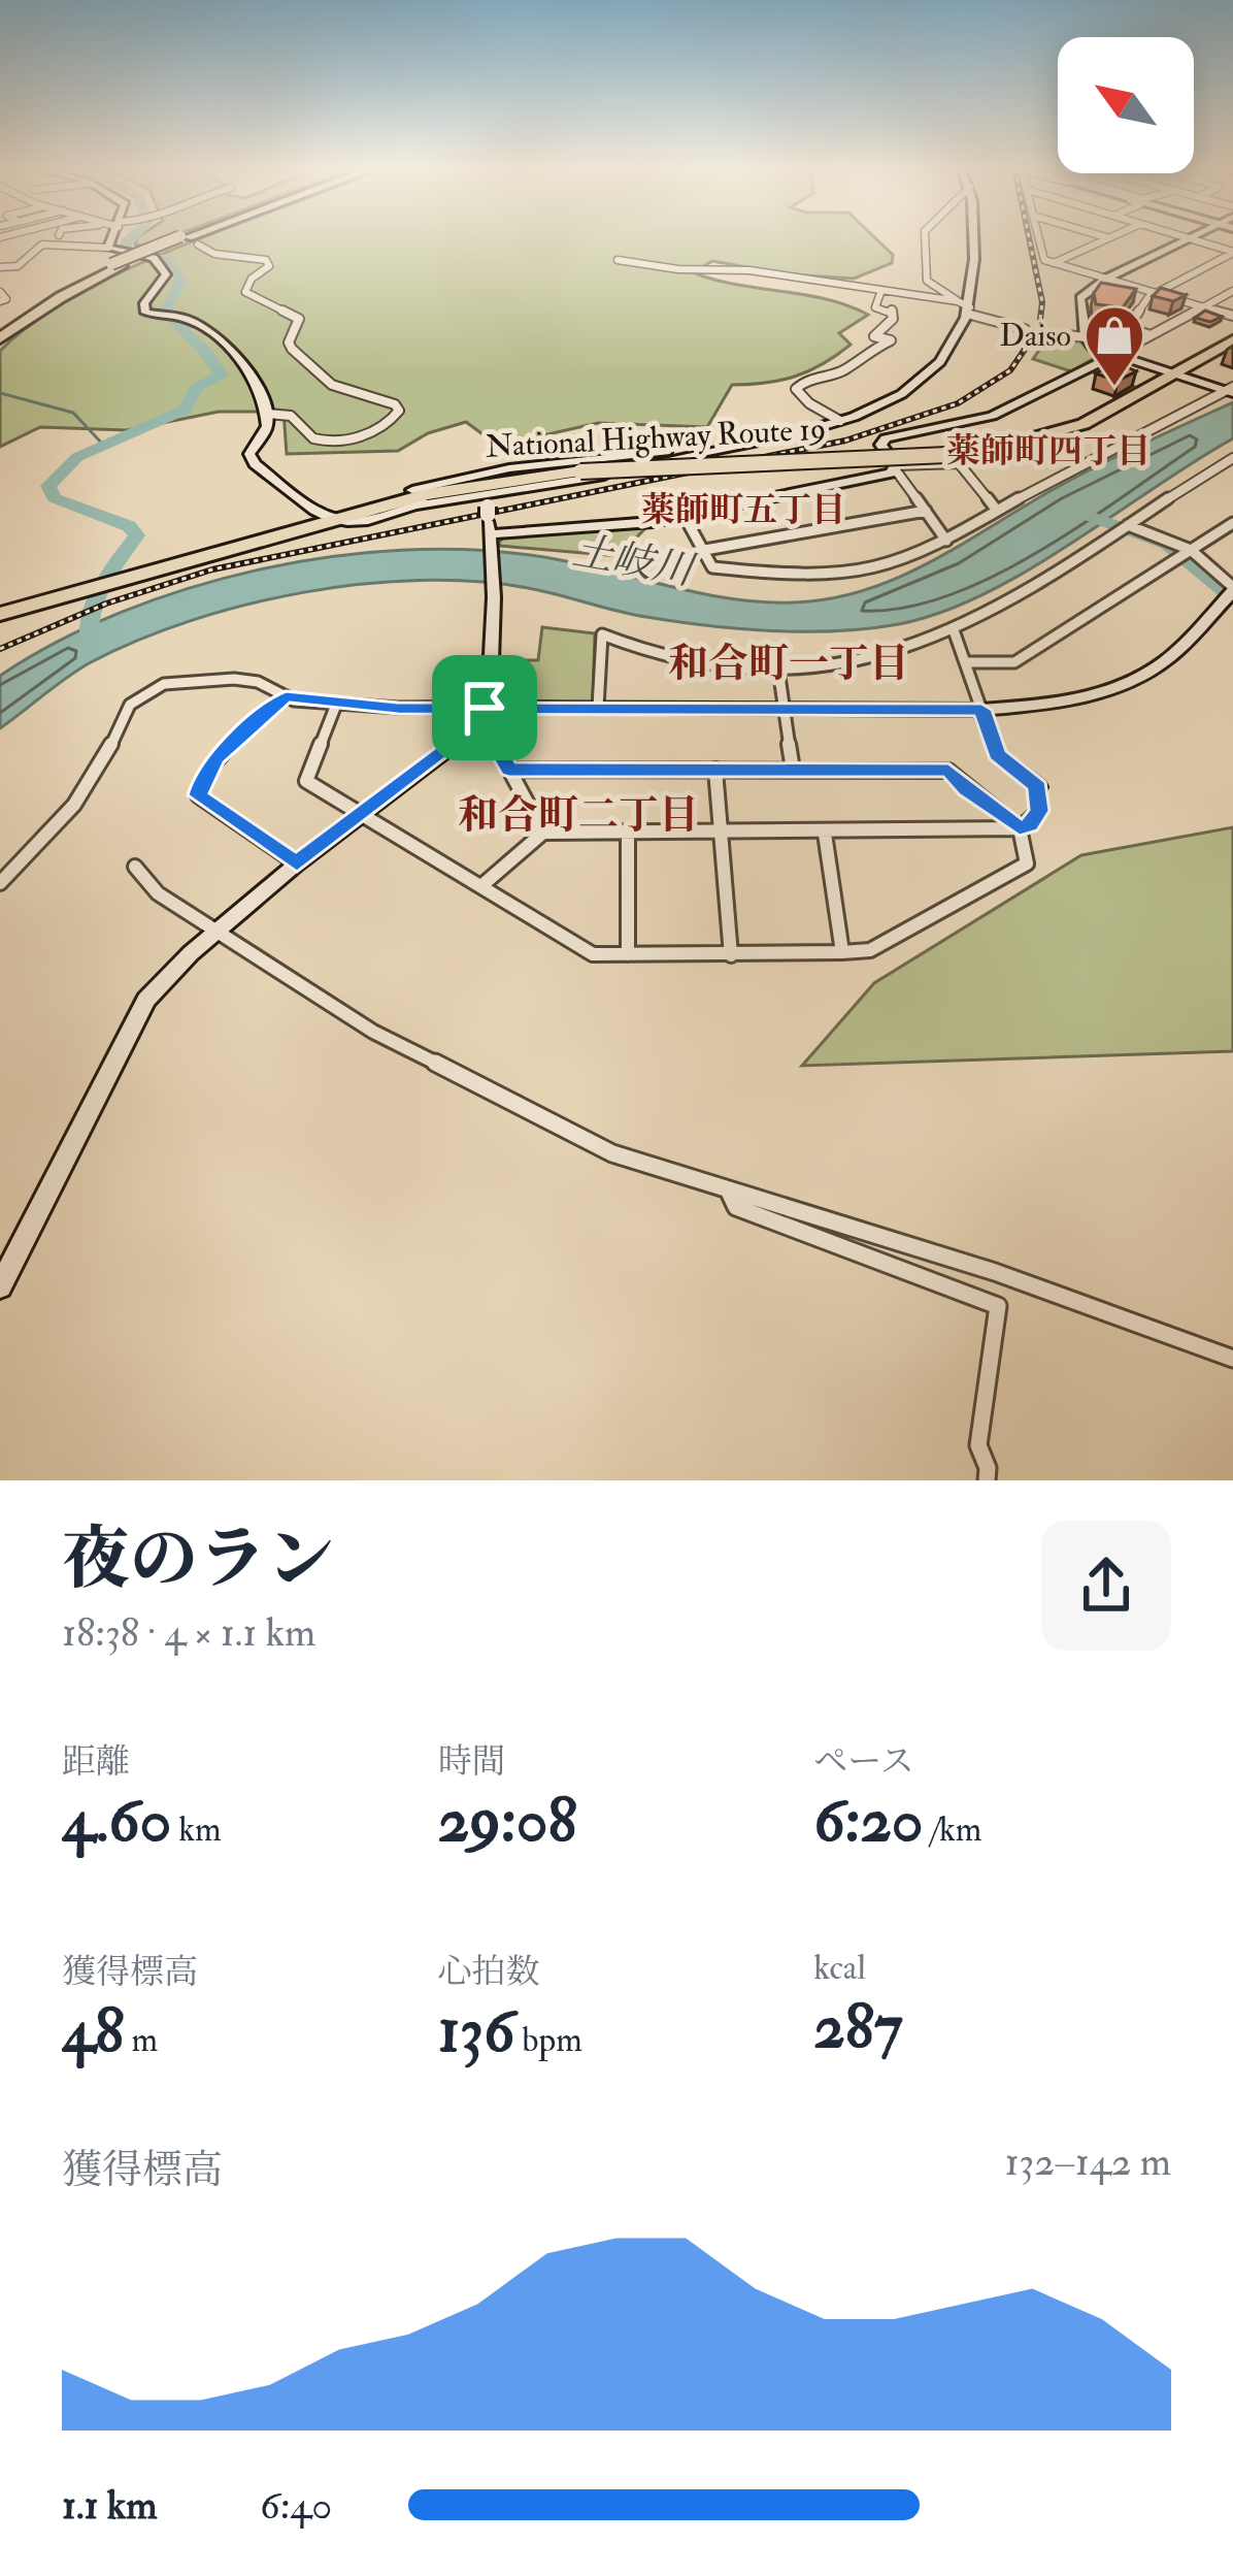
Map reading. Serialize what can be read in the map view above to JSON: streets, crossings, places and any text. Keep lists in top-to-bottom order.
{
  "streets": {
    "highway": ["National Highway Route 19"]
  },
  "districts": [
    "薬師町四丁目",
    "薬師町五丁目",
    "和合町一丁目",
    "和合町二丁目"
  ],
  "water": ["土岐川"],
  "places": {
    "shop": ["Daiso"]
  },
  "north": "top left",
  "page": {
    "heading": ["夜のラン", "18:38 · 4 × 1.1 km"],
    "stats": [
      ["距離", "4.60 km"],
      ["時間", "29:08"],
      ["ペース", "6:20 /km"],
      ["獲得標高", "48 m"],
      ["心拍数", "136 bpm"],
      ["kcal", "287"]
    ],
    "chart": ["獲得標高", "132–142 m"],
    "list": [
      {
        "name": "1.1 km",
        "note": "6:40"
      }
    ]
  }
}
